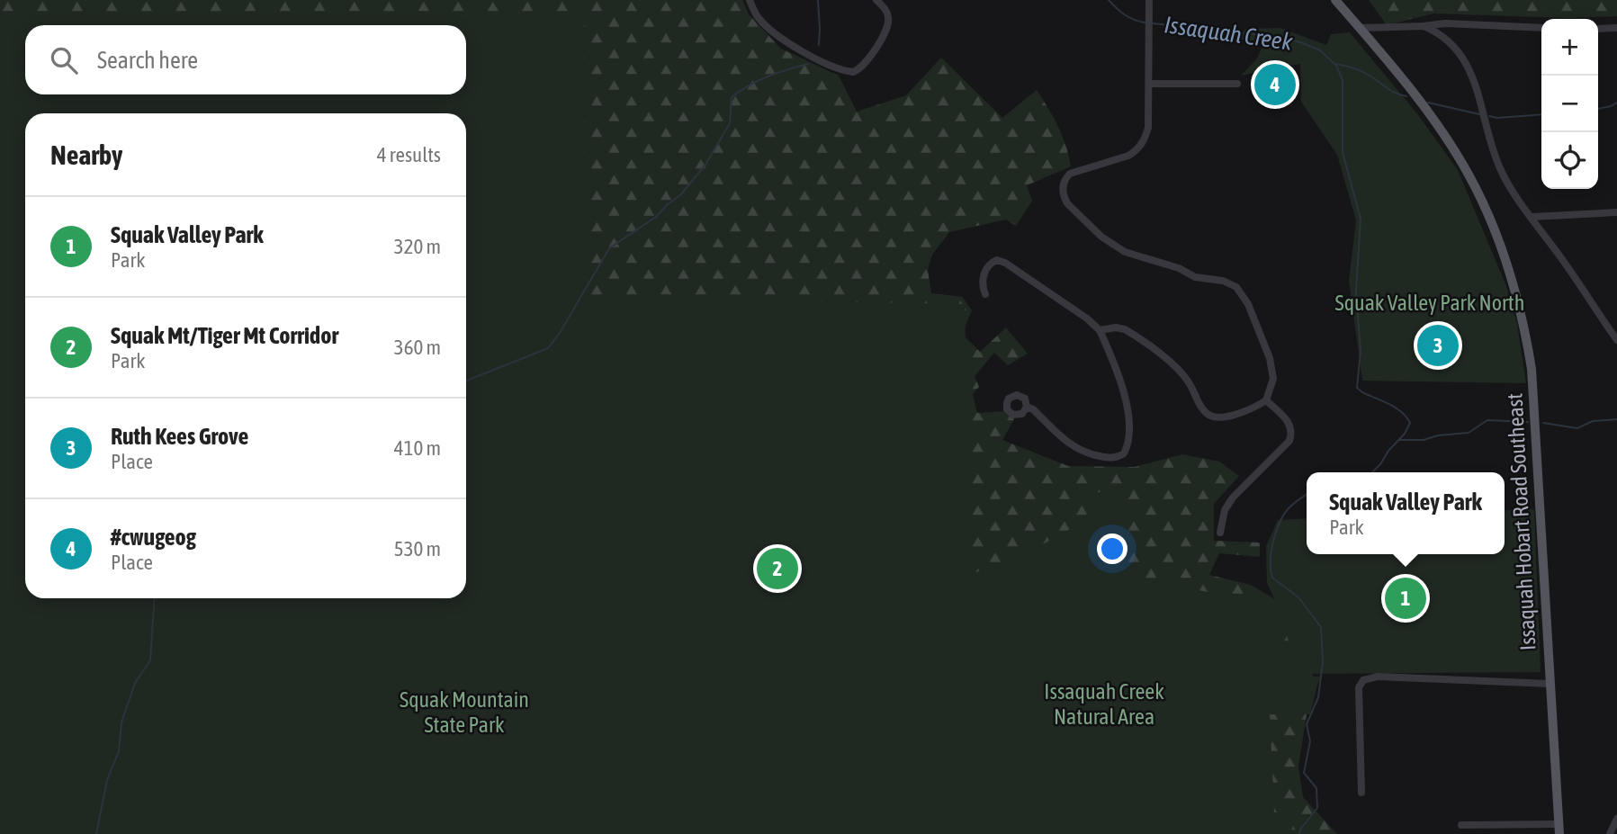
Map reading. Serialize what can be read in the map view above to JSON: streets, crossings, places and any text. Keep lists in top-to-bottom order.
{
  "streets": {
    "main road": ["Issaquah Hobart Road Southeast"]
  },
  "water": ["Issaquah Creek"],
  "parks": ["Squak Valley Park North", "Issaquah Creek Natural Area", "Squak Mountain State Park"],
  "page": {
    "map_buttons": ["+", "−"],
    "search": "Search here",
    "pins": [
      "4",
      "3",
      "2",
      "1"
    ],
    "heading": ["Nearby", "4 results"],
    "list": [
      {
        "mark": "1",
        "name": "Squak Valley Park",
        "note": "Park",
        "value": "320 m"
      },
      {
        "mark": "2",
        "name": "Squak Mt/Tiger Mt Corridor",
        "note": "Park",
        "value": "360 m"
      },
      {
        "mark": "3",
        "name": "Ruth Kees Grove",
        "note": "Place",
        "value": "410 m"
      },
      {
        "mark": "4",
        "name": "#cwugeog",
        "note": "Place",
        "value": "530 m"
      }
    ],
    "popup": ["Squak Valley Park", "Park"]
  }
}
